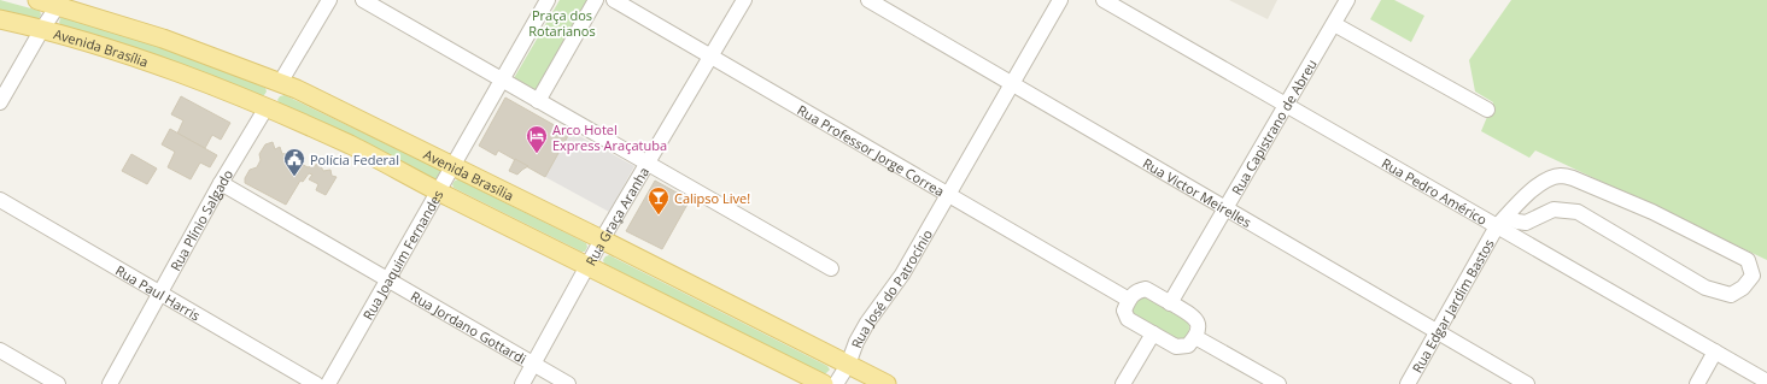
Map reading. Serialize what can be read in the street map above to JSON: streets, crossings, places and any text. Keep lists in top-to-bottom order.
{
  "streets": {
    "main road": ["Avenida Brasília"],
    "street": [
      "Rua Capistrano de Abreu",
      "Rua Professor Jorge Correa",
      "Rua Pedro Américo",
      "Rua Victor Meirelles",
      "Rua Graça Aranha",
      "Rua Plínio Salgado",
      "Rua Joaquim Fernandes",
      "Rua José do Patrocínio",
      "Rua Paul Harris",
      "Rua Edgar Jardim Bastos",
      "Rua Jordano Gottardi"
    ]
  },
  "crossings": [
    ["Avenida Brasília", "Rua Graça Aranha"],
    ["Avenida Brasília", "Rua Plínio Salgado"],
    ["Avenida Brasília", "Rua Joaquim Fernandes"],
    ["Avenida Brasília", "Rua José do Patrocínio"],
    ["Rua Capistrano de Abreu", "Rua Pedro Américo"],
    ["Rua Capistrano de Abreu", "Rua Victor Meirelles"],
    ["Rua Professor Jorge Correa", "Rua Graça Aranha"],
    ["Rua Professor Jorge Correa", "Rua José do Patrocínio"],
    ["Rua Pedro Américo", "Rua Edgar Jardim Bastos"],
    ["Rua Victor Meirelles", "Rua José do Patrocínio"],
    ["Rua Victor Meirelles", "Rua Edgar Jardim Bastos"],
    ["Rua Graça Aranha", "Rua Jordano Gottardi"],
    ["Rua Plínio Salgado", "Rua Paul Harris"],
    ["Rua Plínio Salgado", "Rua Jordano Gottardi"],
    ["Rua Joaquim Fernandes", "Rua Jordano Gottardi"]
  ],
  "parks": ["Praça dos Rotarianos"],
  "places": {
    "hotel": ["Arco Hotel Express Araçatuba"],
    "public building": ["Polícia Federal"],
    "bar": ["Calipso Live!"]
  }
}
